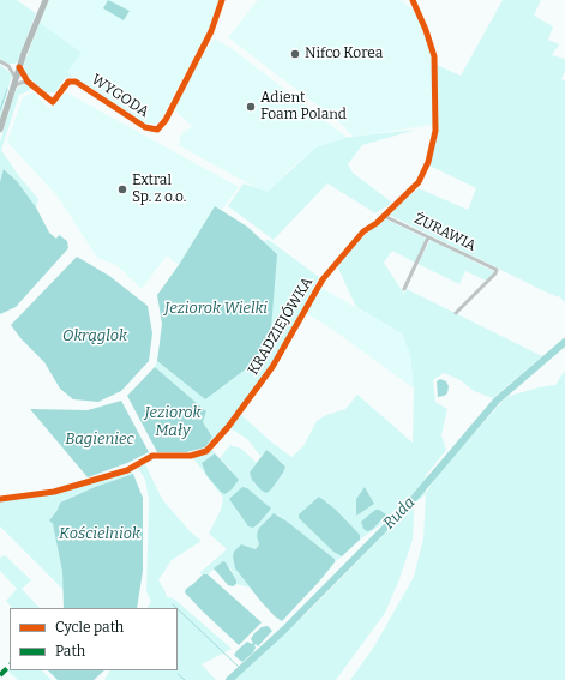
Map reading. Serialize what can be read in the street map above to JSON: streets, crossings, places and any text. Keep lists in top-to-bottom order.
{
  "streets": {
    "street": ["WYGODA", "ŻURAWIA", "KRADZIEJÓWKA"]
  },
  "crossings": [
    ["ŻURAWIA", "KRADZIEJÓWKA"]
  ],
  "water": [
    "Jeziorok Wielki",
    "Okrąglok",
    "Jeziorok Mały",
    "Bagieniec",
    "Ruda",
    "Kościelniok"
  ],
  "places": ["Nifco Korea", "Adient Foam Poland", "Extral Sp. z o.o."],
  "legend": ["Cycle path", "Path"]
}
